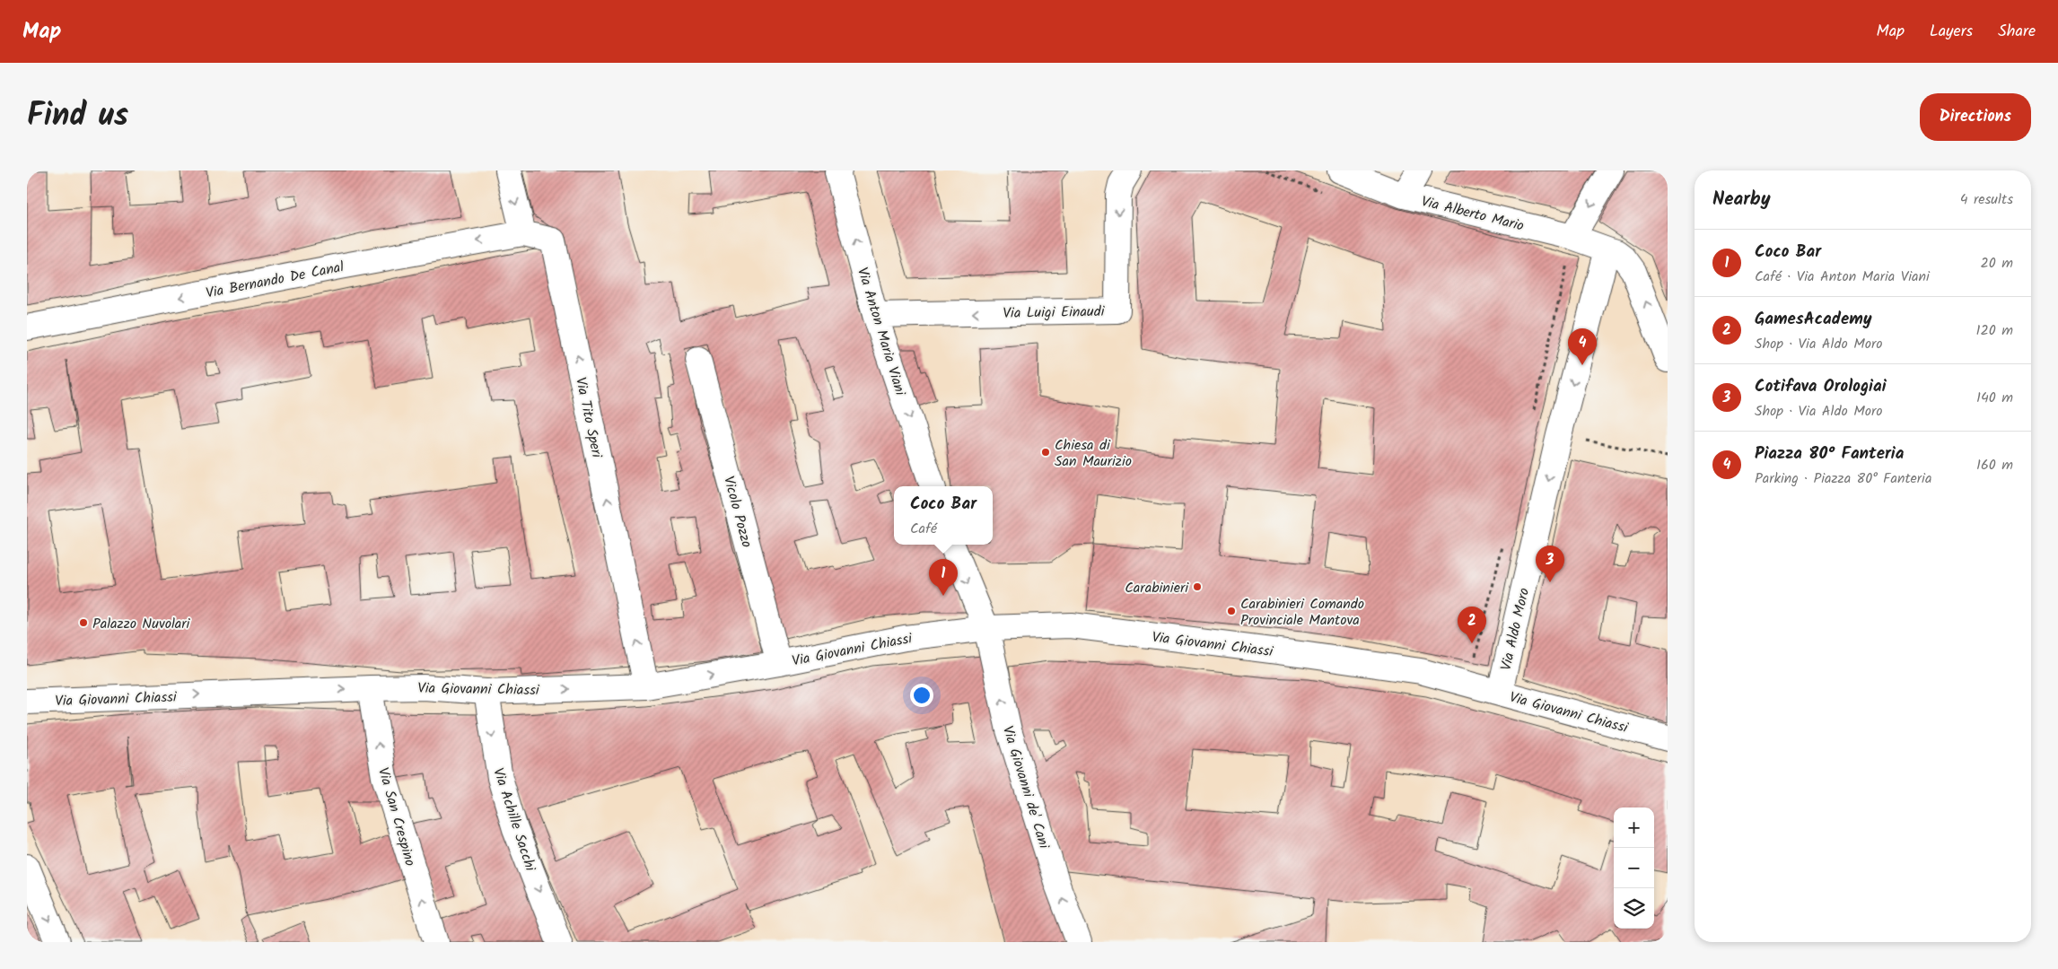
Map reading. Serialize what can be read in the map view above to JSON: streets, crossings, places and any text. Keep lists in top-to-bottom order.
{
  "streets": {
    "street": [
      "Via Alberto Mario",
      "Via Bernando De Canal",
      "Via Luigi Einaudi",
      "Via Anton Maria Viani",
      "Via Tito Speri",
      "Vicolo Pozzo",
      "Via Aldo Moro",
      "Via Giovanni Chiassi",
      "Via Giovanni de' Cani",
      "Via San Crespino",
      "Via Achille Sacchi"
    ]
  },
  "crossings": [
    ["Via Alberto Mario", "Via Aldo Moro"],
    ["Via Bernando De Canal", "Via Tito Speri"],
    ["Via Luigi Einaudi", "Via Anton Maria Viani"],
    ["Via Tito Speri", "Via Giovanni Chiassi"],
    ["Vicolo Pozzo", "Via Giovanni Chiassi"],
    ["Via Aldo Moro", "Via Giovanni Chiassi"],
    ["Via Giovanni Chiassi", "Via Giovanni de' Cani"],
    ["Via Giovanni Chiassi", "Via San Crespino"],
    ["Via Giovanni Chiassi", "Via Achille Sacchi"]
  ],
  "one_way": [
    "Via Bernando De Canal",
    "Via Tito Speri",
    "Via Aldo Moro",
    "Via Giovanni Chiassi",
    "Via Giovanni de' Cani",
    "Via San Crespino",
    "Via Achille Sacchi"
  ],
  "places": [
    "Chiesa di San Maurizio",
    "Carabinieri",
    "Carabinieri Comando Provinciale Mantova",
    "Palazzo Nuvolari"
  ],
  "page": {
    "header": "Map",
    "nav": ["Map", "Layers", "Share"],
    "title": "Find us",
    "buttons": "Directions",
    "heading": ["Nearby", "4 results"],
    "list": [
      {
        "mark": "1",
        "name": "Coco Bar",
        "note": "Café · Via Anton Maria Viani",
        "value": "20 m"
      },
      {
        "mark": "2",
        "name": "GamesAcademy",
        "note": "Shop · Via Aldo Moro",
        "value": "120 m"
      },
      {
        "mark": "3",
        "name": "Cotifava Orologiai",
        "note": "Shop · Via Aldo Moro",
        "value": "140 m"
      },
      {
        "mark": "4",
        "name": "Piazza 80° Fanteria",
        "note": "Parking · Piazza 80° Fanteria",
        "value": "160 m"
      }
    ],
    "pins": [
      "4",
      "3",
      "1",
      "2"
    ],
    "popup": ["Coco Bar", "Café"],
    "map_buttons": ["+", "−"]
  }
}
